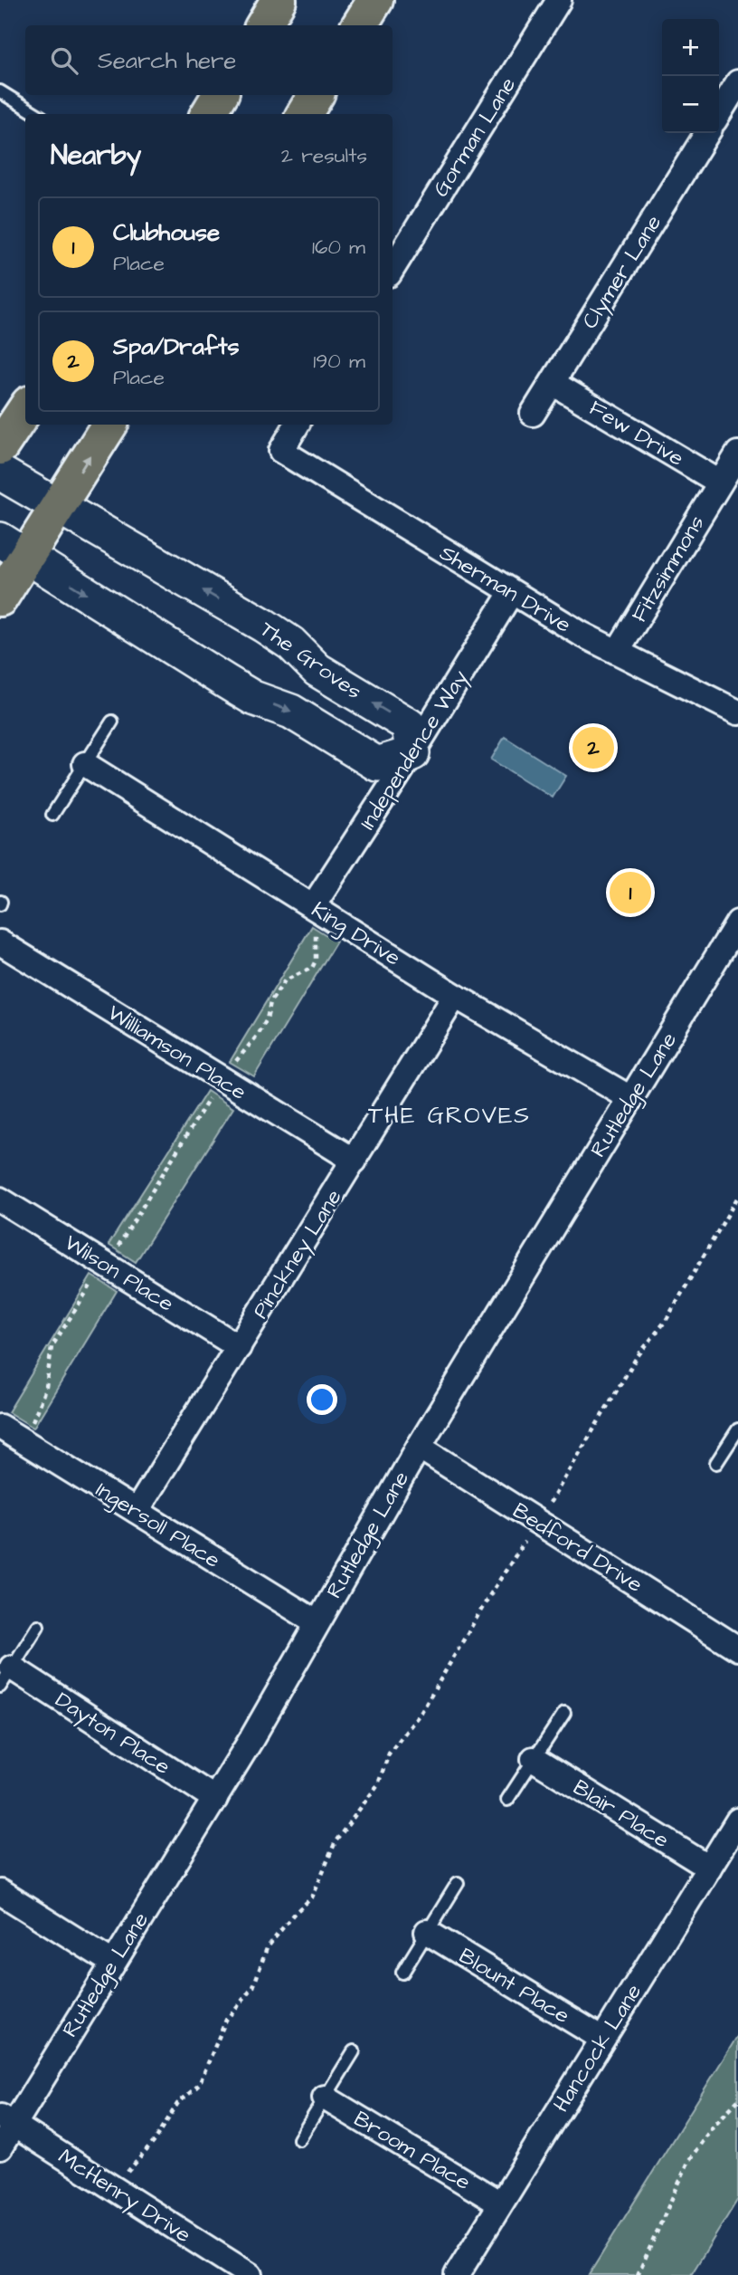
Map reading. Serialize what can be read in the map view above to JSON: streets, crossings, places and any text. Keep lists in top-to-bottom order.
{
  "streets": {
    "street": [
      "Gorman Lane",
      "Clymer Lane",
      "Few Drive",
      "Fitzsimmons",
      "Sherman Drive",
      "The Groves",
      "Independence Way",
      "King Drive",
      "Williamson Place",
      "Rutledge Lane",
      "Pinckney Lane",
      "Wilson Place",
      "Ingersoll Place",
      "Bedford Drive",
      "Dayton Place",
      "Blair Place",
      "Blount Place",
      "Hancock Lane",
      "Broom Place",
      "McHenry Drive"
    ]
  },
  "crossings": [
    ["Clymer Lane", "Few Drive"],
    ["Few Drive", "Fitzsimmons"],
    ["Fitzsimmons", "Sherman Drive"],
    ["Sherman Drive", "Independence Way"],
    ["The Groves", "Independence Way"],
    ["Independence Way", "King Drive"],
    ["King Drive", "Rutledge Lane"],
    ["King Drive", "Pinckney Lane"],
    ["Williamson Place", "Pinckney Lane"],
    ["Rutledge Lane", "Ingersoll Place"],
    ["Rutledge Lane", "Bedford Drive"],
    ["Rutledge Lane", "Dayton Place"],
    ["Rutledge Lane", "McHenry Drive"],
    ["Pinckney Lane", "Wilson Place"],
    ["Pinckney Lane", "Ingersoll Place"],
    ["Blair Place", "Hancock Lane"],
    ["Blount Place", "Hancock Lane"],
    ["Hancock Lane", "Broom Place"]
  ],
  "districts": ["THE GROVES"],
  "page": {
    "map_buttons": ["+", "−"],
    "search": "Search here",
    "heading": ["Nearby", "2 results"],
    "list": [
      {
        "mark": "1",
        "name": "Clubhouse",
        "note": "Place",
        "value": "160 m"
      },
      {
        "mark": "2",
        "name": "Spa/Drafts",
        "note": "Place",
        "value": "190 m"
      }
    ],
    "pins": ["2", "1"]
  }
}
